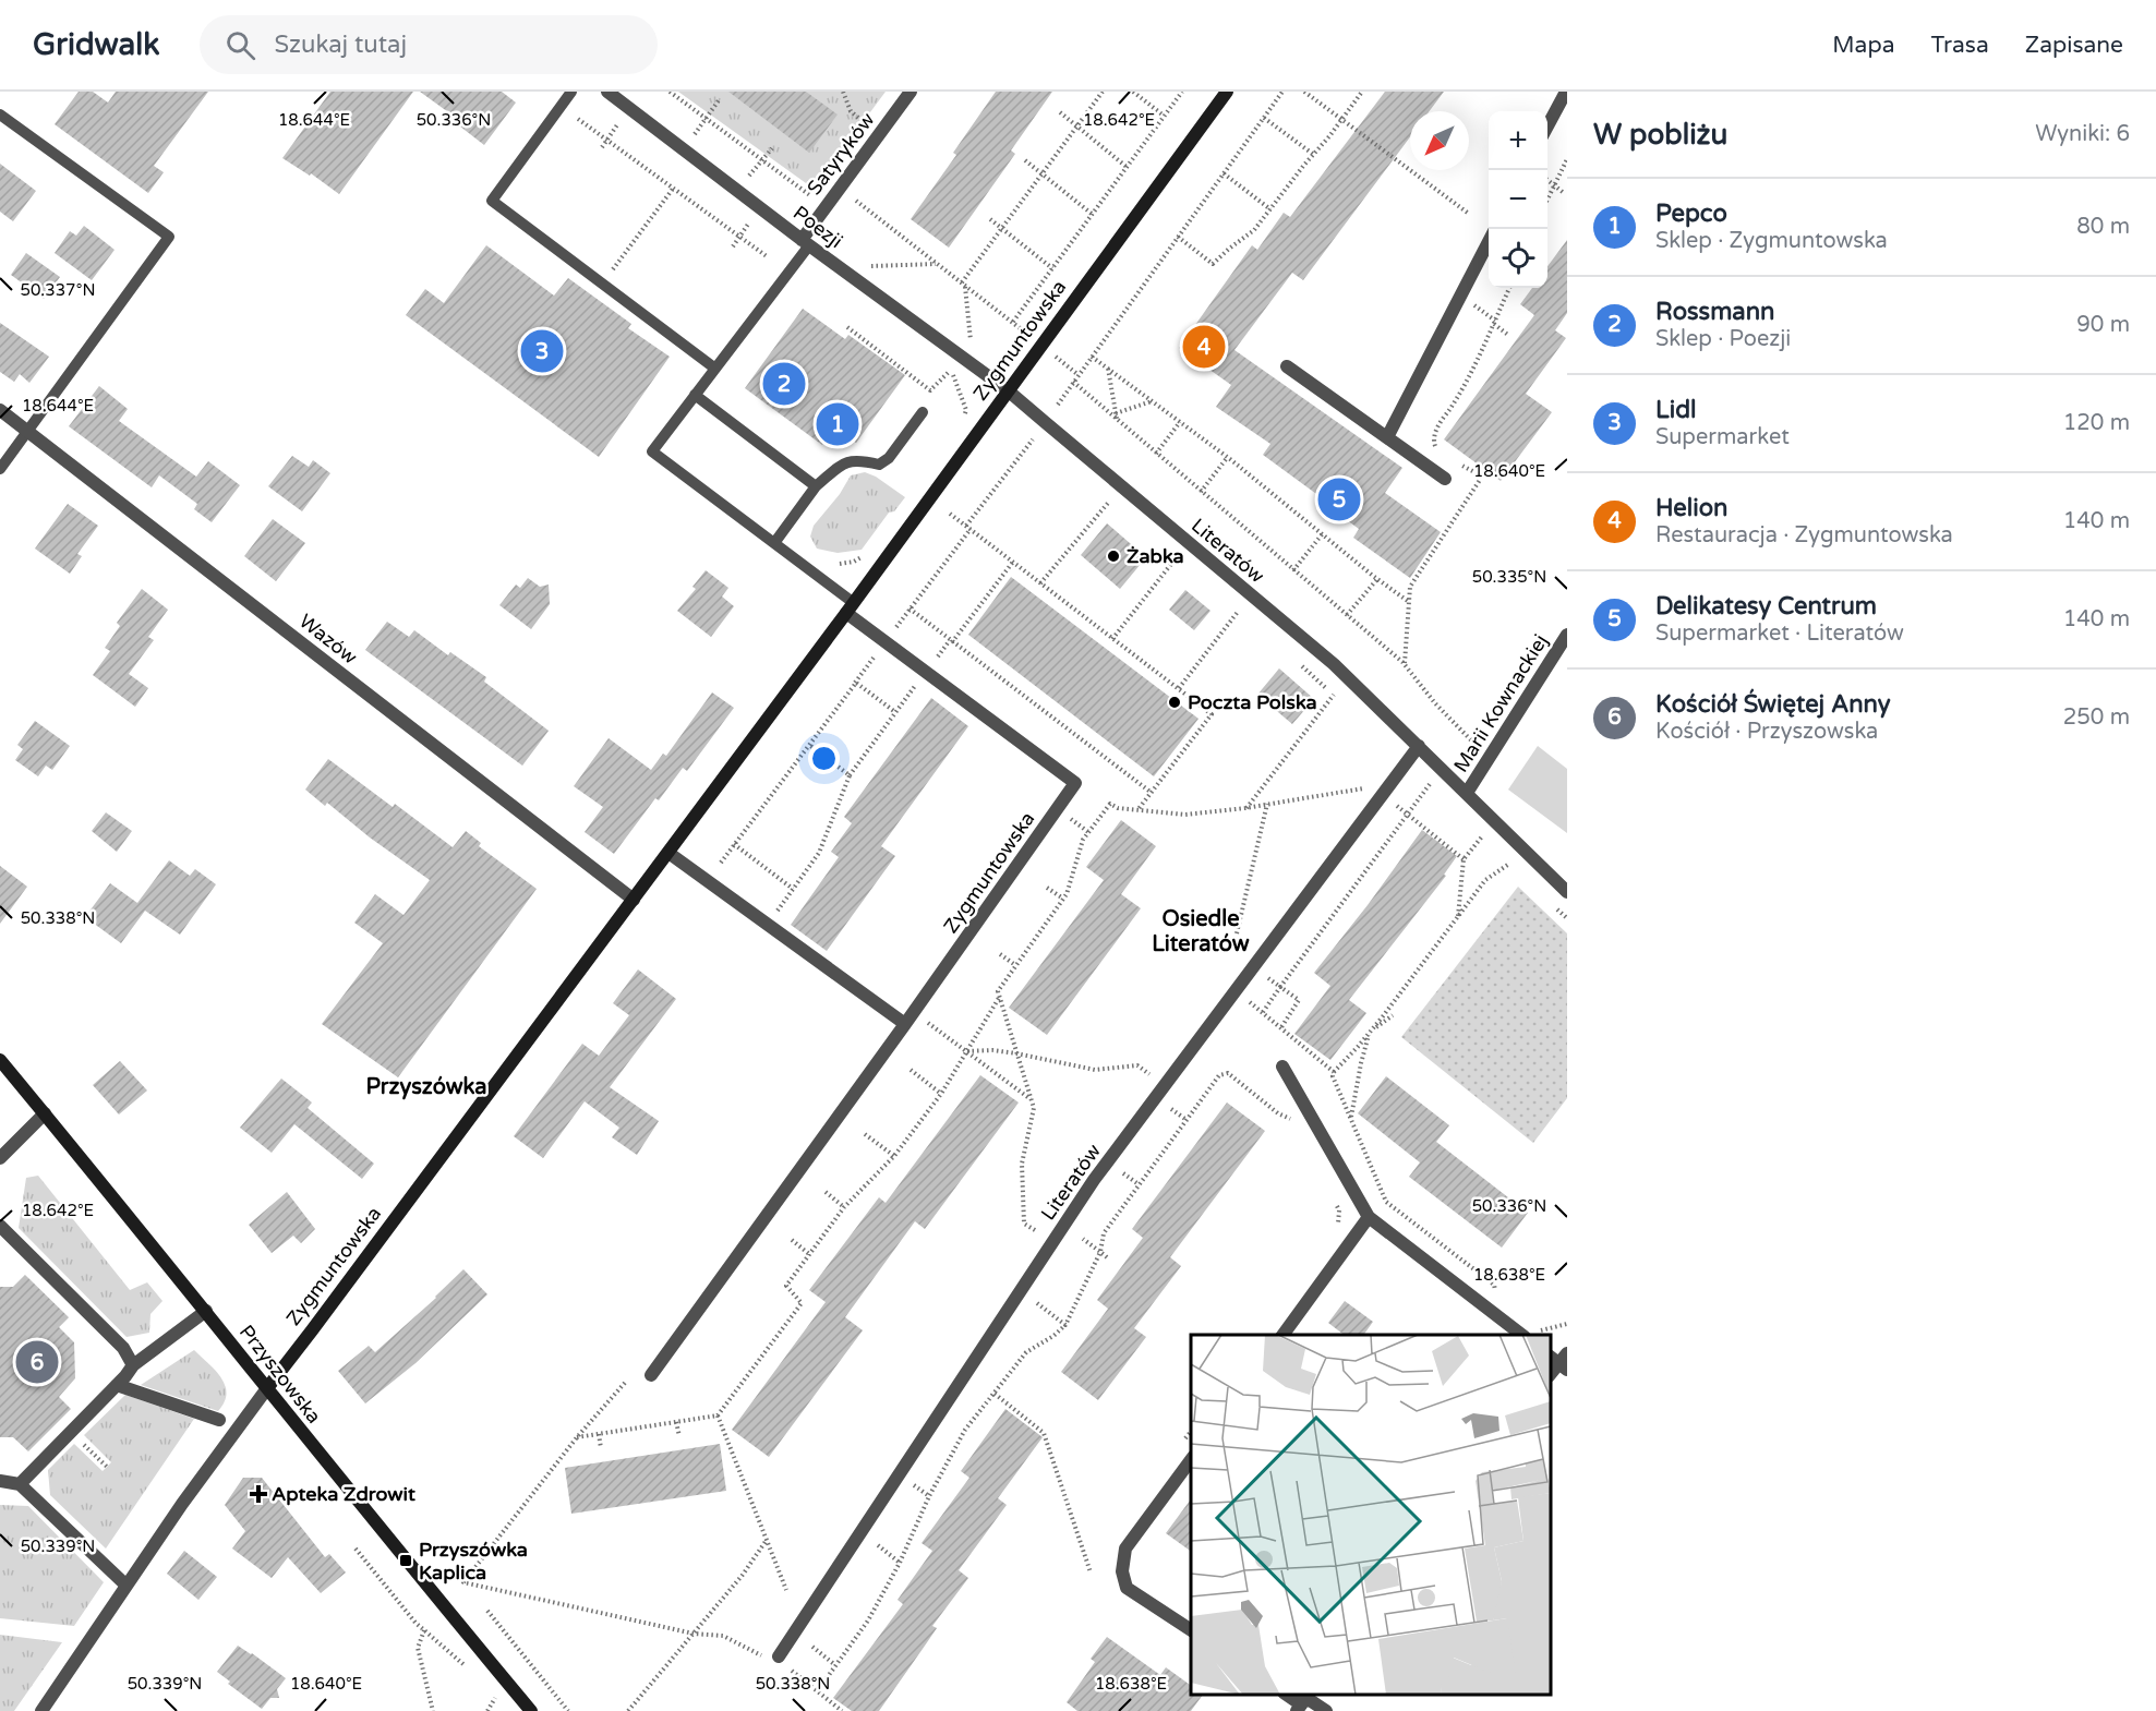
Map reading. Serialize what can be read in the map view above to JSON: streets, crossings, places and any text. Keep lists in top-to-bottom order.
{
  "streets": {
    "street": [
      "Satyryków",
      "Poezji",
      "Zygmuntowska",
      "Literatów",
      "Wazów",
      "Marii Kownackiej",
      "Przyszowska"
    ]
  },
  "crossings": [
    ["Satyryków", "Poezji"],
    ["Poezji", "Zygmuntowska"],
    ["Poezji", "Literatów"],
    ["Zygmuntowska", "Literatów"],
    ["Zygmuntowska", "Wazów"],
    ["Zygmuntowska", "Przyszowska"],
    ["Literatów", "Marii Kownackiej"]
  ],
  "districts": ["Osiedle Literatów", "Przyszówka"],
  "places": {
    "other": ["Żabka", "Poczta Polska"],
    "health": ["Apteka Zdrowit"],
    "transit": ["Przyszówka Kaplica"]
  },
  "north": "bottom left",
  "page": {
    "header": "Gridwalk",
    "search": "Szukaj tutaj",
    "nav": ["Mapa", "Trasa", "Zapisane"],
    "heading": ["W pobliżu", "Wyniki: 6"],
    "map_buttons": ["+", "−"],
    "list": [
      {
        "mark": "1",
        "name": "Pepco",
        "note": "Sklep · Zygmuntowska",
        "value": "80 m"
      },
      {
        "mark": "2",
        "name": "Rossmann",
        "note": "Sklep · Poezji",
        "value": "90 m"
      },
      {
        "mark": "3",
        "name": "Lidl",
        "note": "Supermarket",
        "value": "120 m"
      },
      {
        "mark": "4",
        "name": "Helion",
        "note": "Restauracja · Zygmuntowska",
        "value": "140 m"
      },
      {
        "mark": "5",
        "name": "Delikatesy Centrum",
        "note": "Supermarket · Literatów",
        "value": "140 m"
      },
      {
        "mark": "6",
        "name": "Kościół Świętej Anny",
        "note": "Kościół · Przyszowska",
        "value": "250 m"
      }
    ],
    "pins": [
      "4",
      "3",
      "2",
      "1",
      "5",
      "6"
    ]
  },
  "coordinates": [
    "18.644°E",
    "50.336°N",
    "18.642°E",
    "50.337°N",
    "18.640°E",
    "50.335°N",
    "50.338°N",
    "18.638°E",
    "50.339°N"
  ]
}
